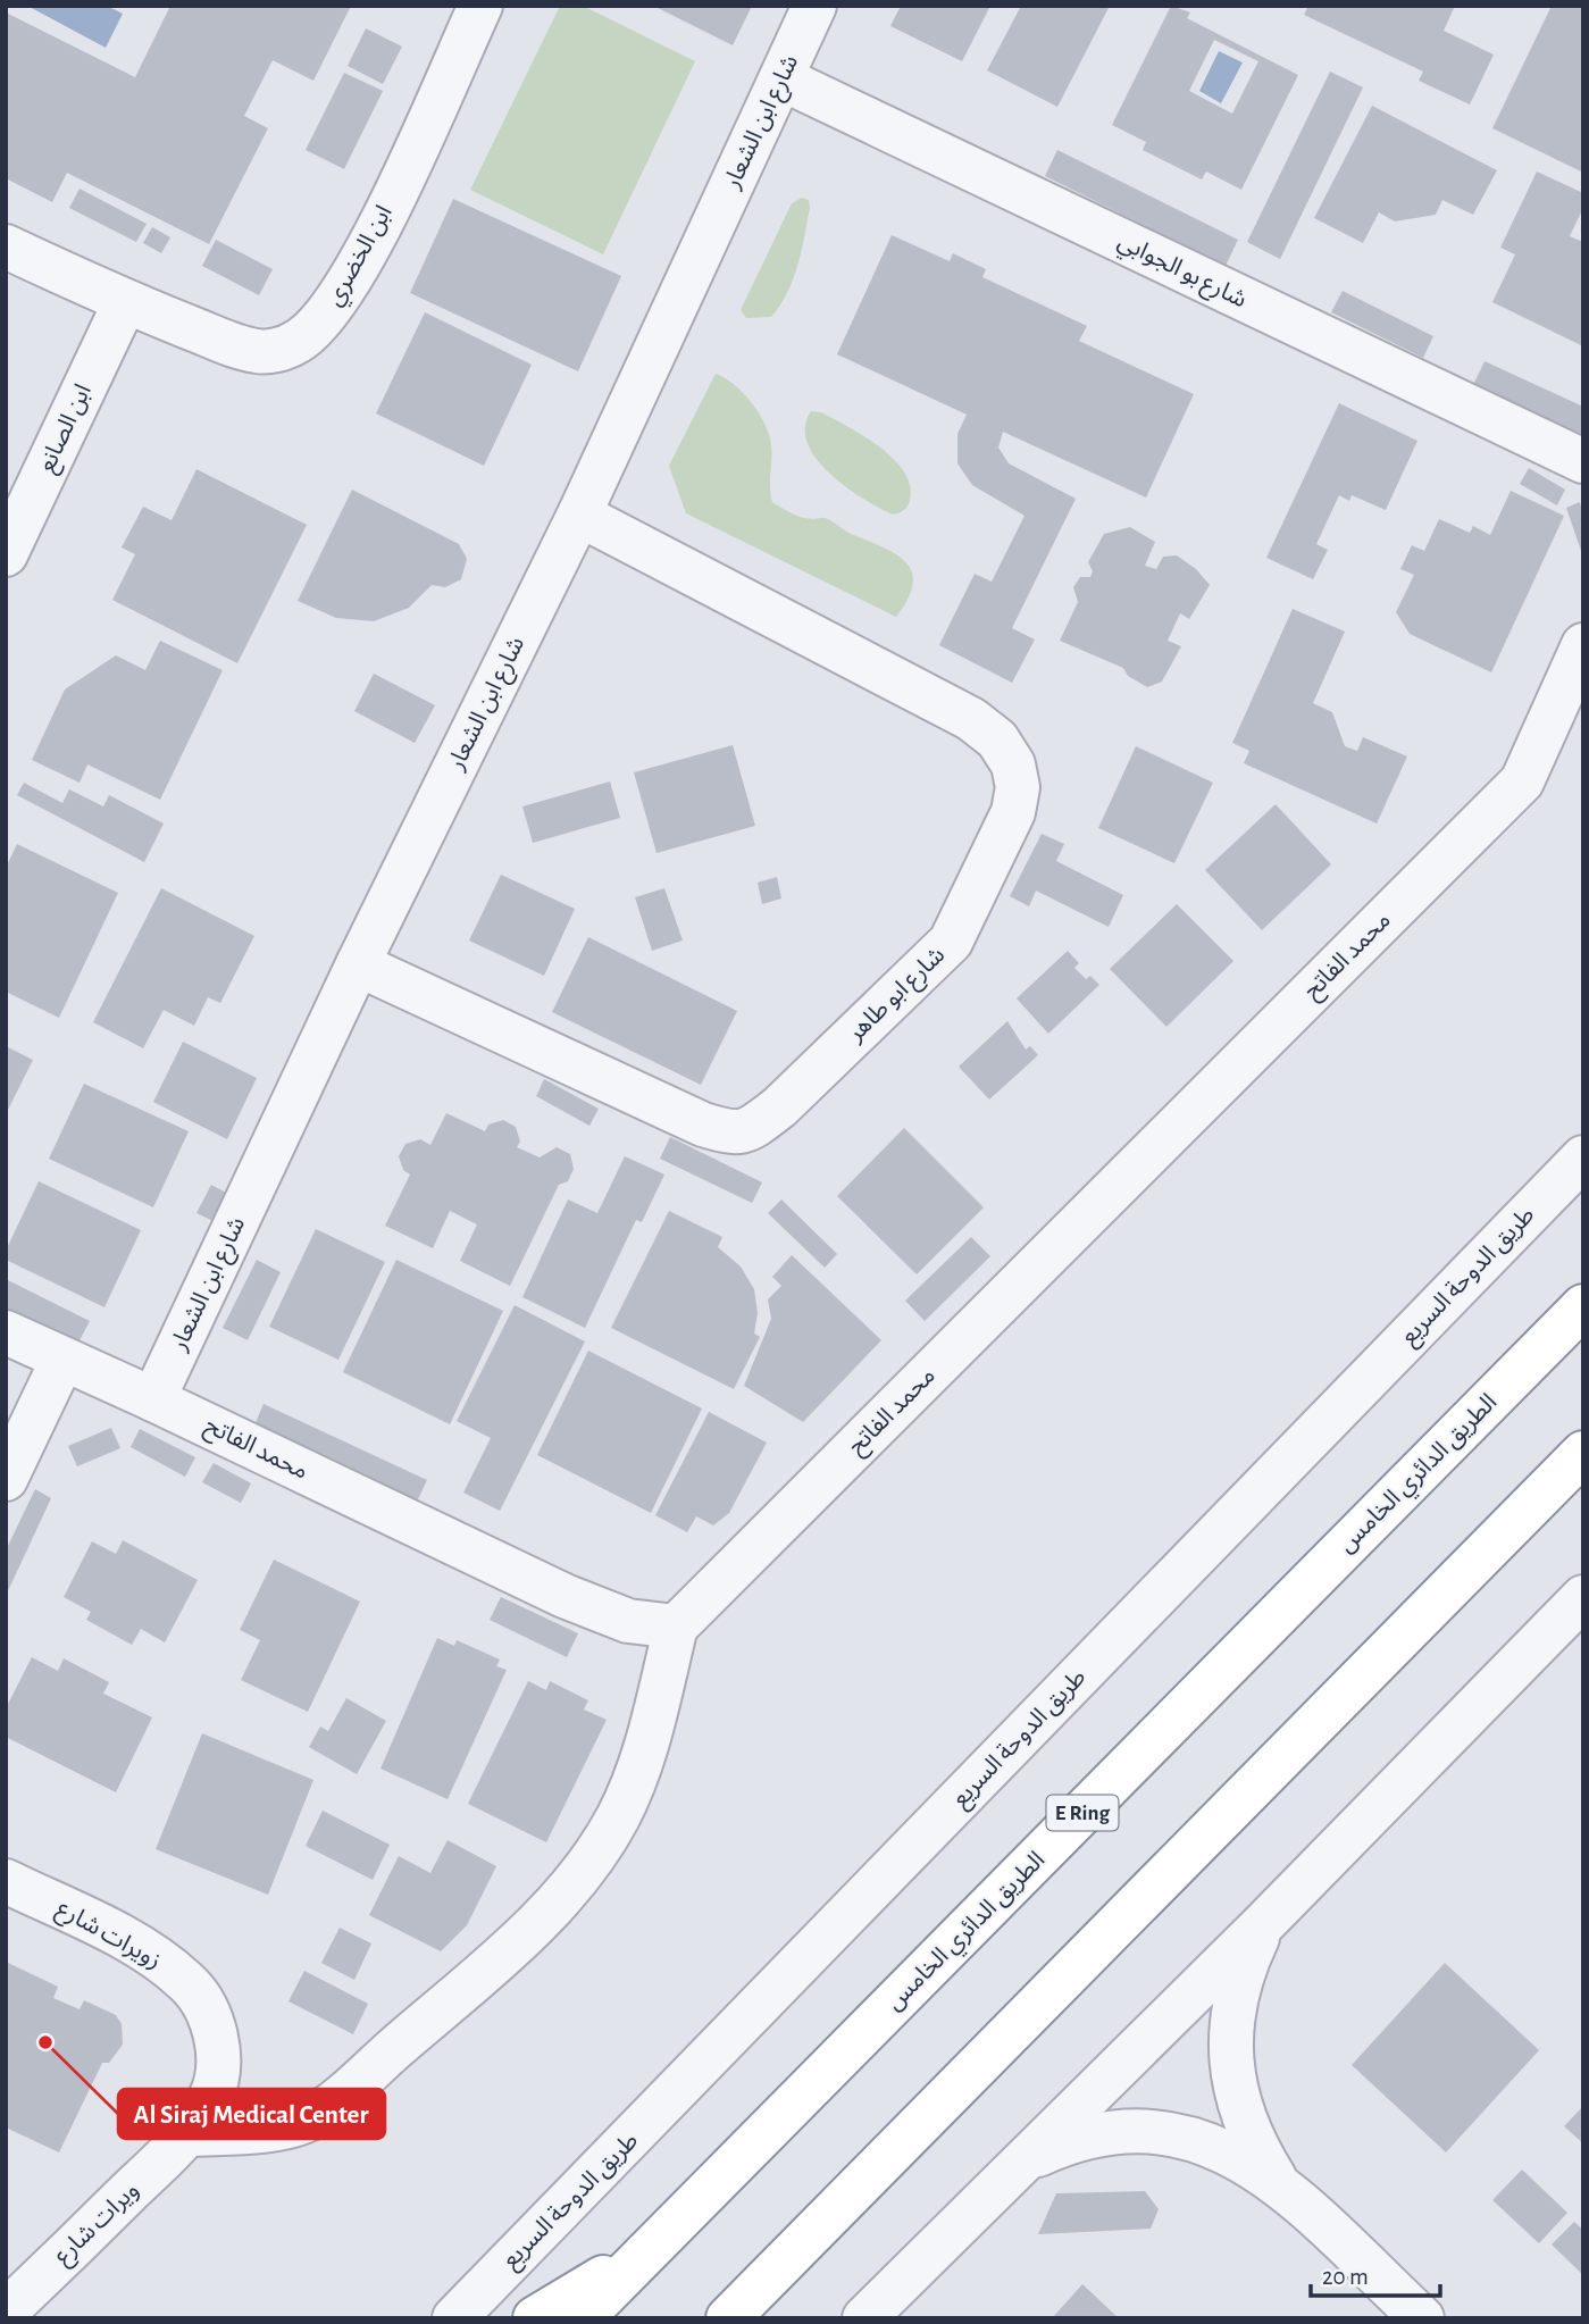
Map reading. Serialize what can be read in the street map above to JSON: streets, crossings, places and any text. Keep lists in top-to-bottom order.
{
  "streets": {
    "highway": ["الطريق الدائري الخامس", "E Ring"],
    "street": [
      "شارع ابن الشعار",
      "ابن الخضري",
      "شارع بو الجوابي",
      "ابن الصانع",
      "محمد الفاتح",
      "شارع ابو طاهر",
      "طريق الدوحة السريع",
      "زويرات شارع",
      "ويرات شارع"
    ]
  },
  "crossings": [
    ["شارع ابن الشعار", "شارع بو الجوابي"],
    ["شارع ابن الشعار", "محمد الفاتح"],
    ["شارع ابن الشعار", "شارع ابو طاهر"],
    ["ابن الخضري", "ابن الصانع"],
    ["زويرات شارع", "ويرات شارع"]
  ],
  "places": ["Al Siraj Medical Center"],
  "scale_bar": "20 m"
}
